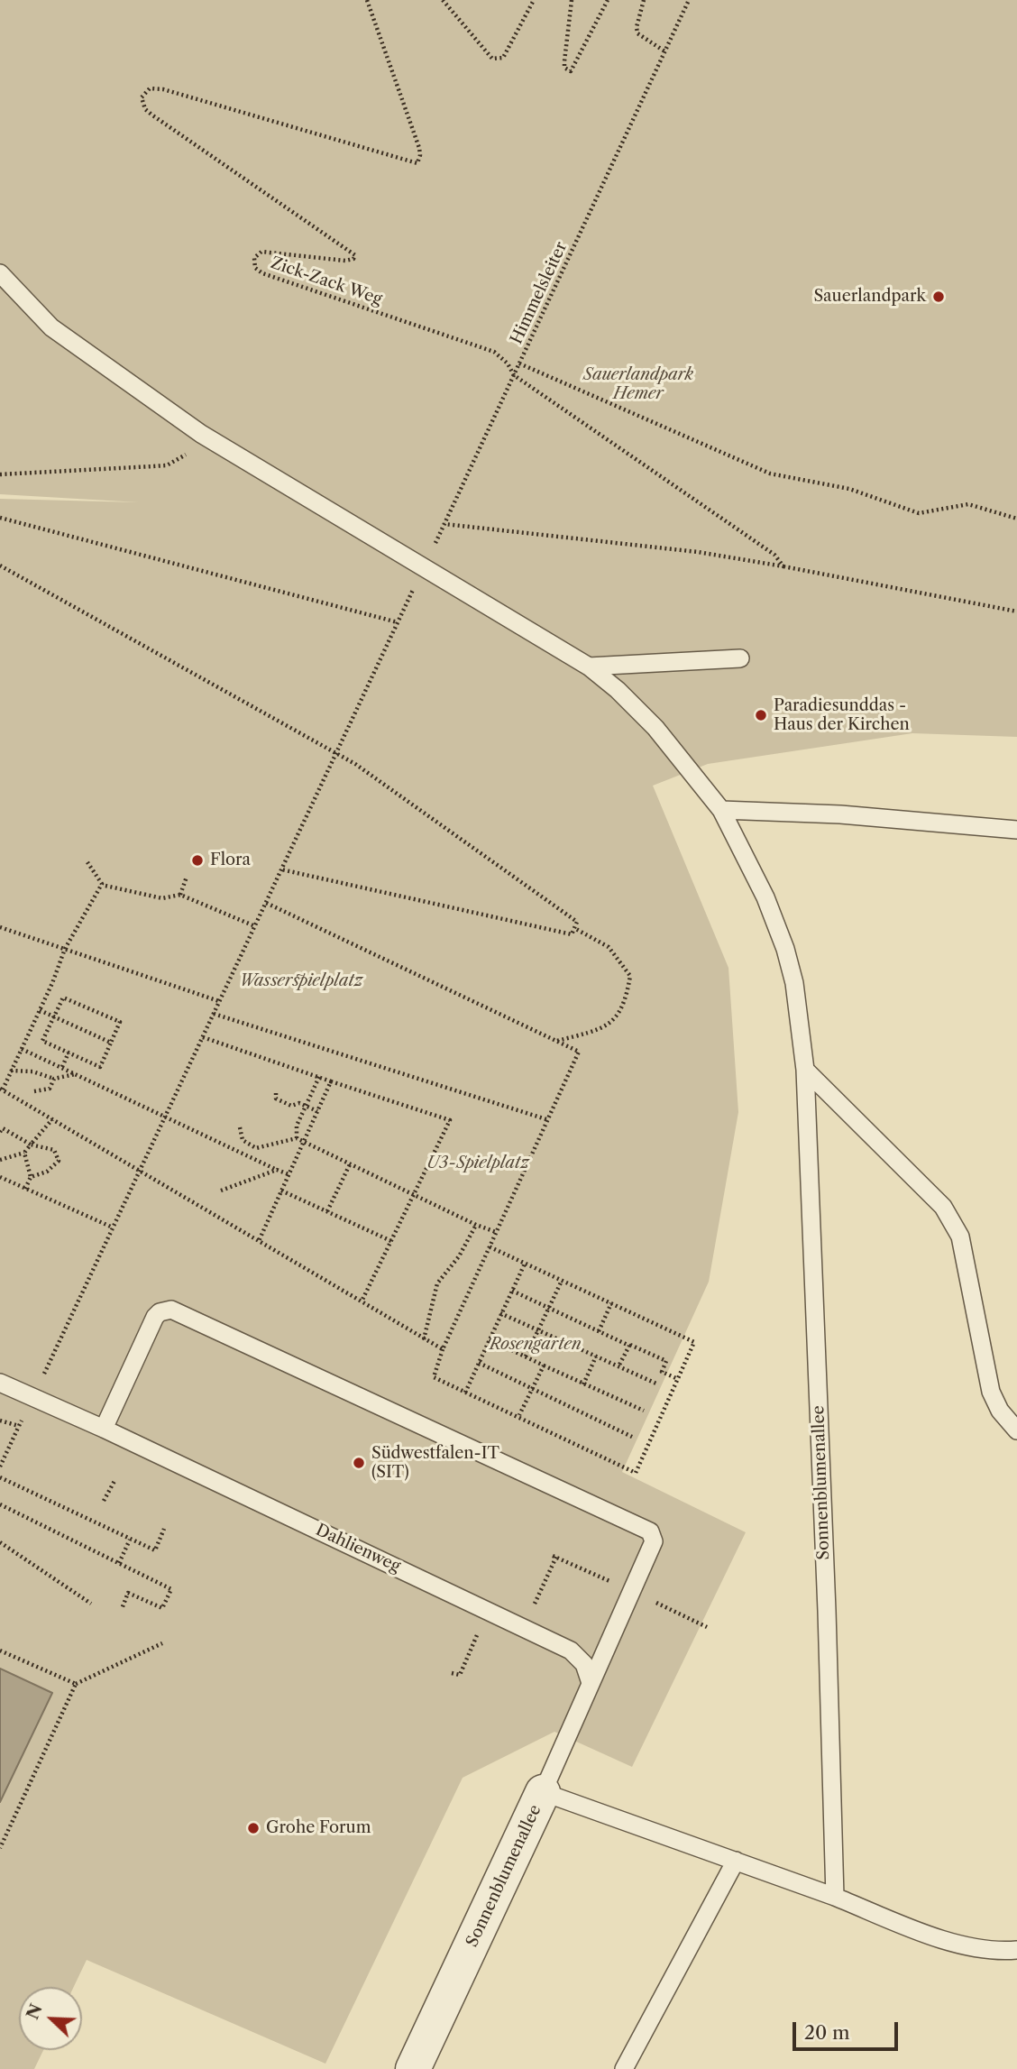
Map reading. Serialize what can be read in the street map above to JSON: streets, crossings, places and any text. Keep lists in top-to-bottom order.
{
  "streets": {
    "street": ["Sonnenblumenallee"],
    "lane": ["Dahlienweg"],
    "path": ["Zick-Zack Weg", "Himmelsleiter"]
  },
  "crossings": [
    ["Zick-Zack Weg", "Himmelsleiter"]
  ],
  "parks": [
    "Sauerlandpark Hemer",
    "Wasserspielplatz",
    "U3-Spielplatz",
    "Rosengarten"
  ],
  "places": [
    "Sauerlandpark",
    "Paradiesunddas - Haus der Kirchen",
    "Flora",
    "Südwestfalen-IT (SIT)",
    "Grohe Forum"
  ],
  "scale_bar": "20 m",
  "north": "top left"
}
